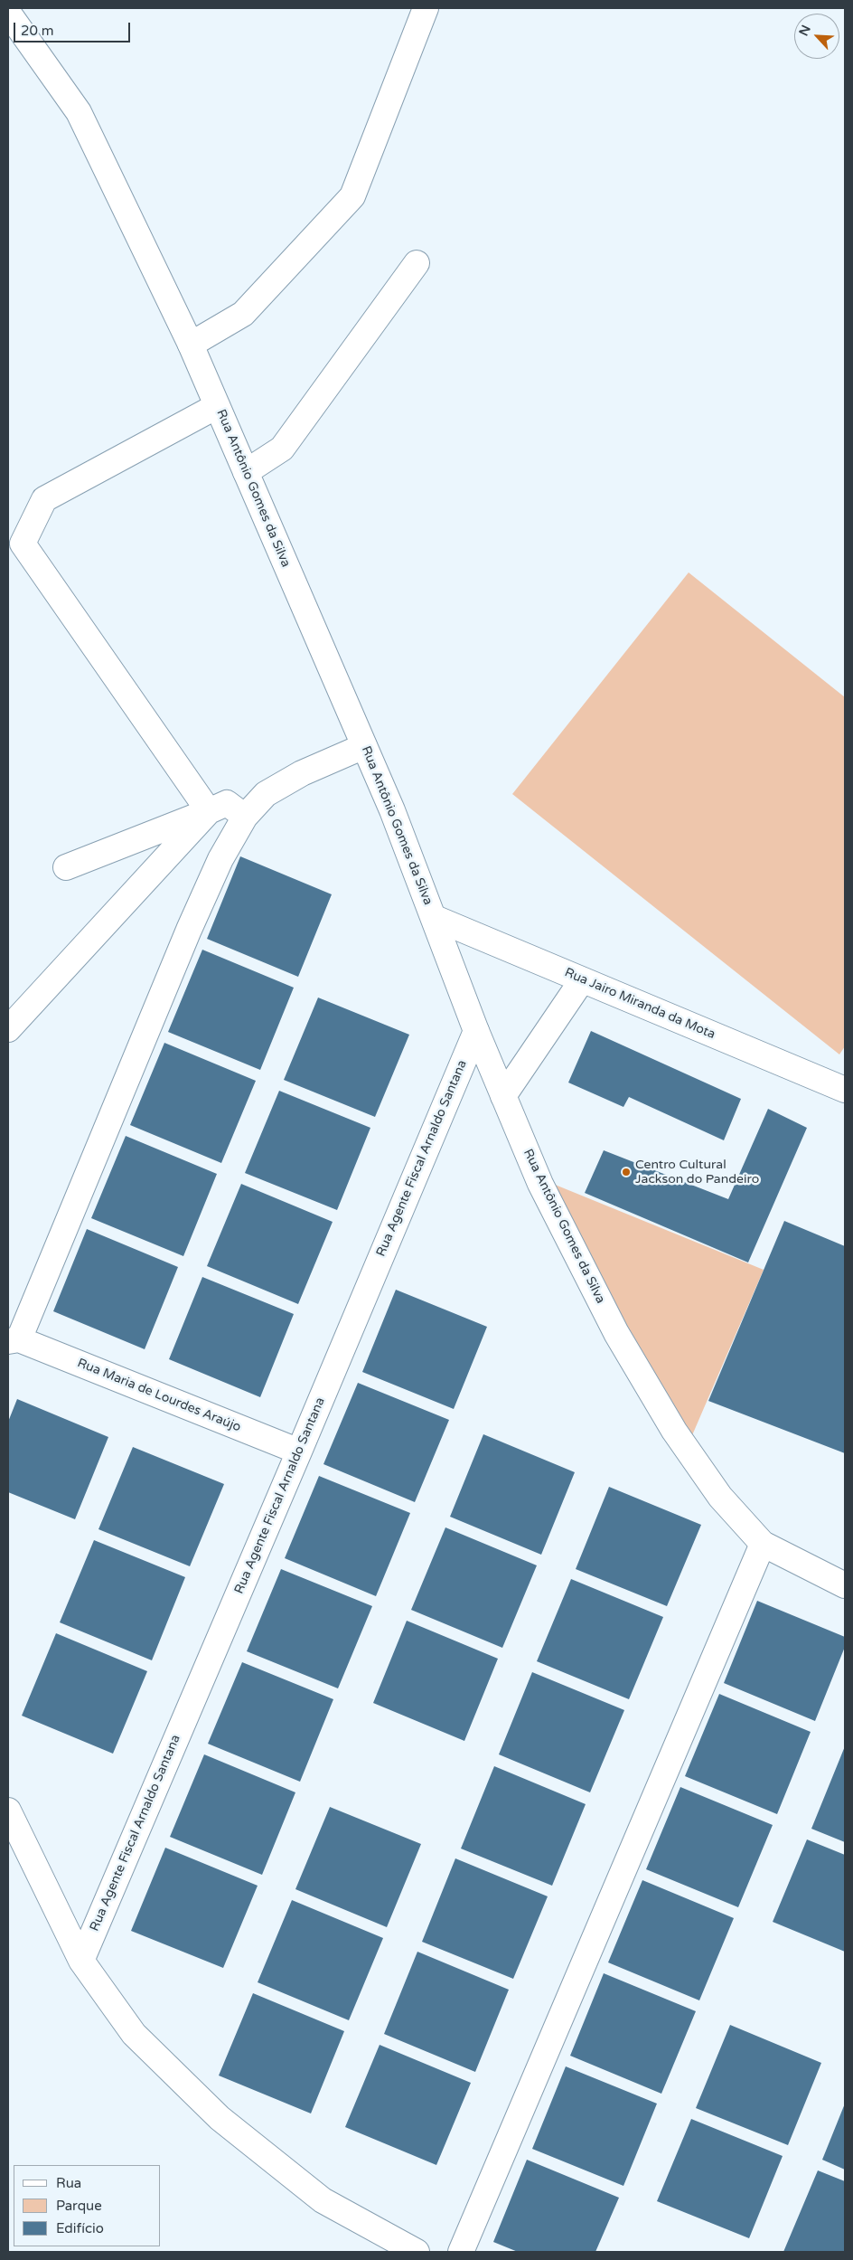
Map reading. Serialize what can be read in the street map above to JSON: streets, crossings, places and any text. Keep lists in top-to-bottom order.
{
  "streets": {
    "street": [
      "Rua Antônio Gomes da Silva",
      "Rua Jairo Miranda da Mota",
      "Rua Agente Fiscal Arnaldo Santana",
      "Rua Maria de Lourdes Araújo"
    ]
  },
  "crossings": [
    ["Rua Antônio Gomes da Silva", "Rua Jairo Miranda da Mota"],
    ["Rua Antônio Gomes da Silva", "Rua Agente Fiscal Arnaldo Santana"],
    ["Rua Agente Fiscal Arnaldo Santana", "Rua Maria de Lourdes Araújo"]
  ],
  "places": ["Centro Cultural Jackson do Pandeiro"],
  "legend": ["Rua", "Parque", "Edifício"],
  "scale_bar": "20 m",
  "north": "top left"
}
